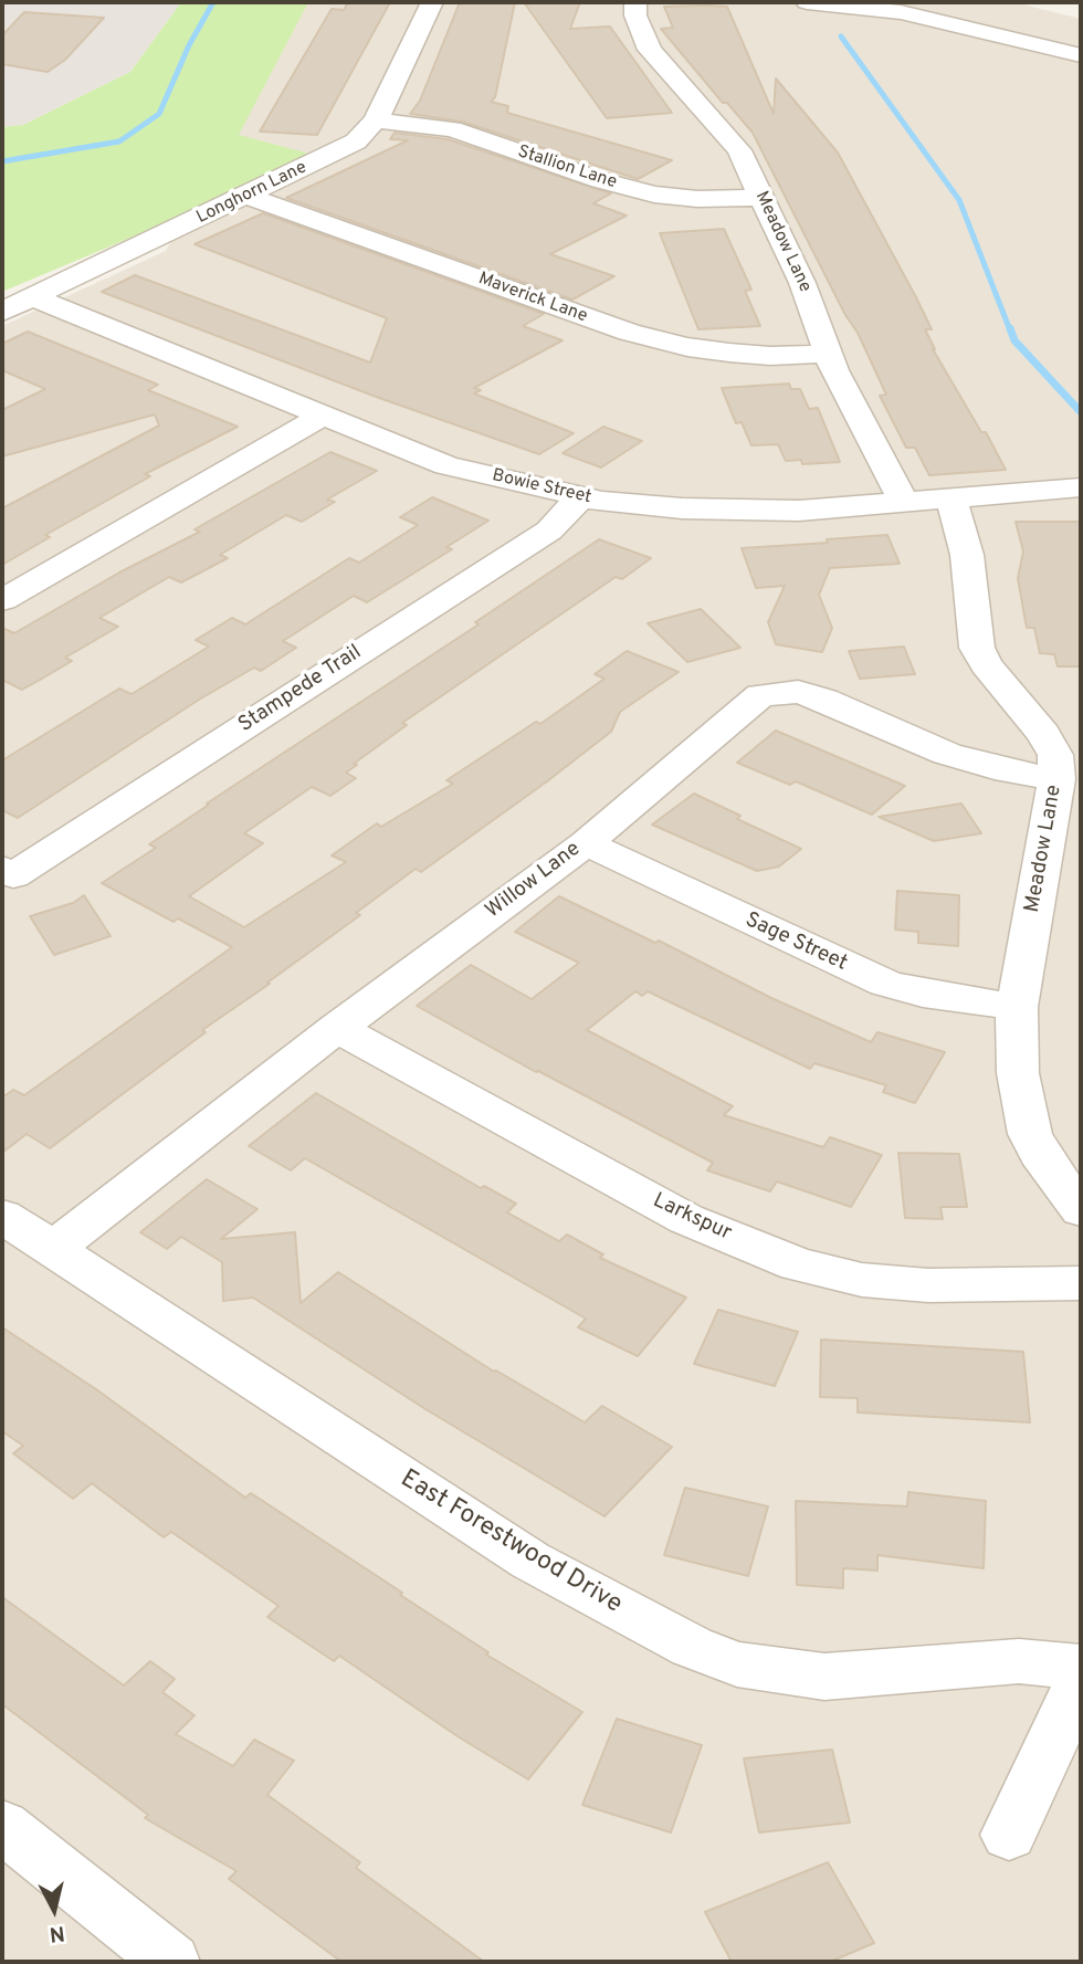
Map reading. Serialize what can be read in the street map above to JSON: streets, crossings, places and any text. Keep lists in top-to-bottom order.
{
  "streets": {
    "street": [
      "Stallion Lane",
      "Longhorn Lane",
      "Meadow Lane",
      "Maverick Lane",
      "Bowie Street",
      "Stampede Trail",
      "Willow Lane",
      "Sage Street",
      "Larkspur",
      "East Forestwood Drive"
    ]
  },
  "crossings": [
    ["Stallion Lane", "Longhorn Lane"],
    ["Stallion Lane", "Meadow Lane"],
    ["Longhorn Lane", "Maverick Lane"],
    ["Longhorn Lane", "Bowie Street"],
    ["Meadow Lane", "Maverick Lane"],
    ["Meadow Lane", "Bowie Street"],
    ["Meadow Lane", "Willow Lane"],
    ["Meadow Lane", "Sage Street"],
    ["Bowie Street", "Stampede Trail"],
    ["Willow Lane", "Sage Street"],
    ["Willow Lane", "Larkspur"],
    ["Willow Lane", "East Forestwood Drive"]
  ],
  "north": "bottom"
}
